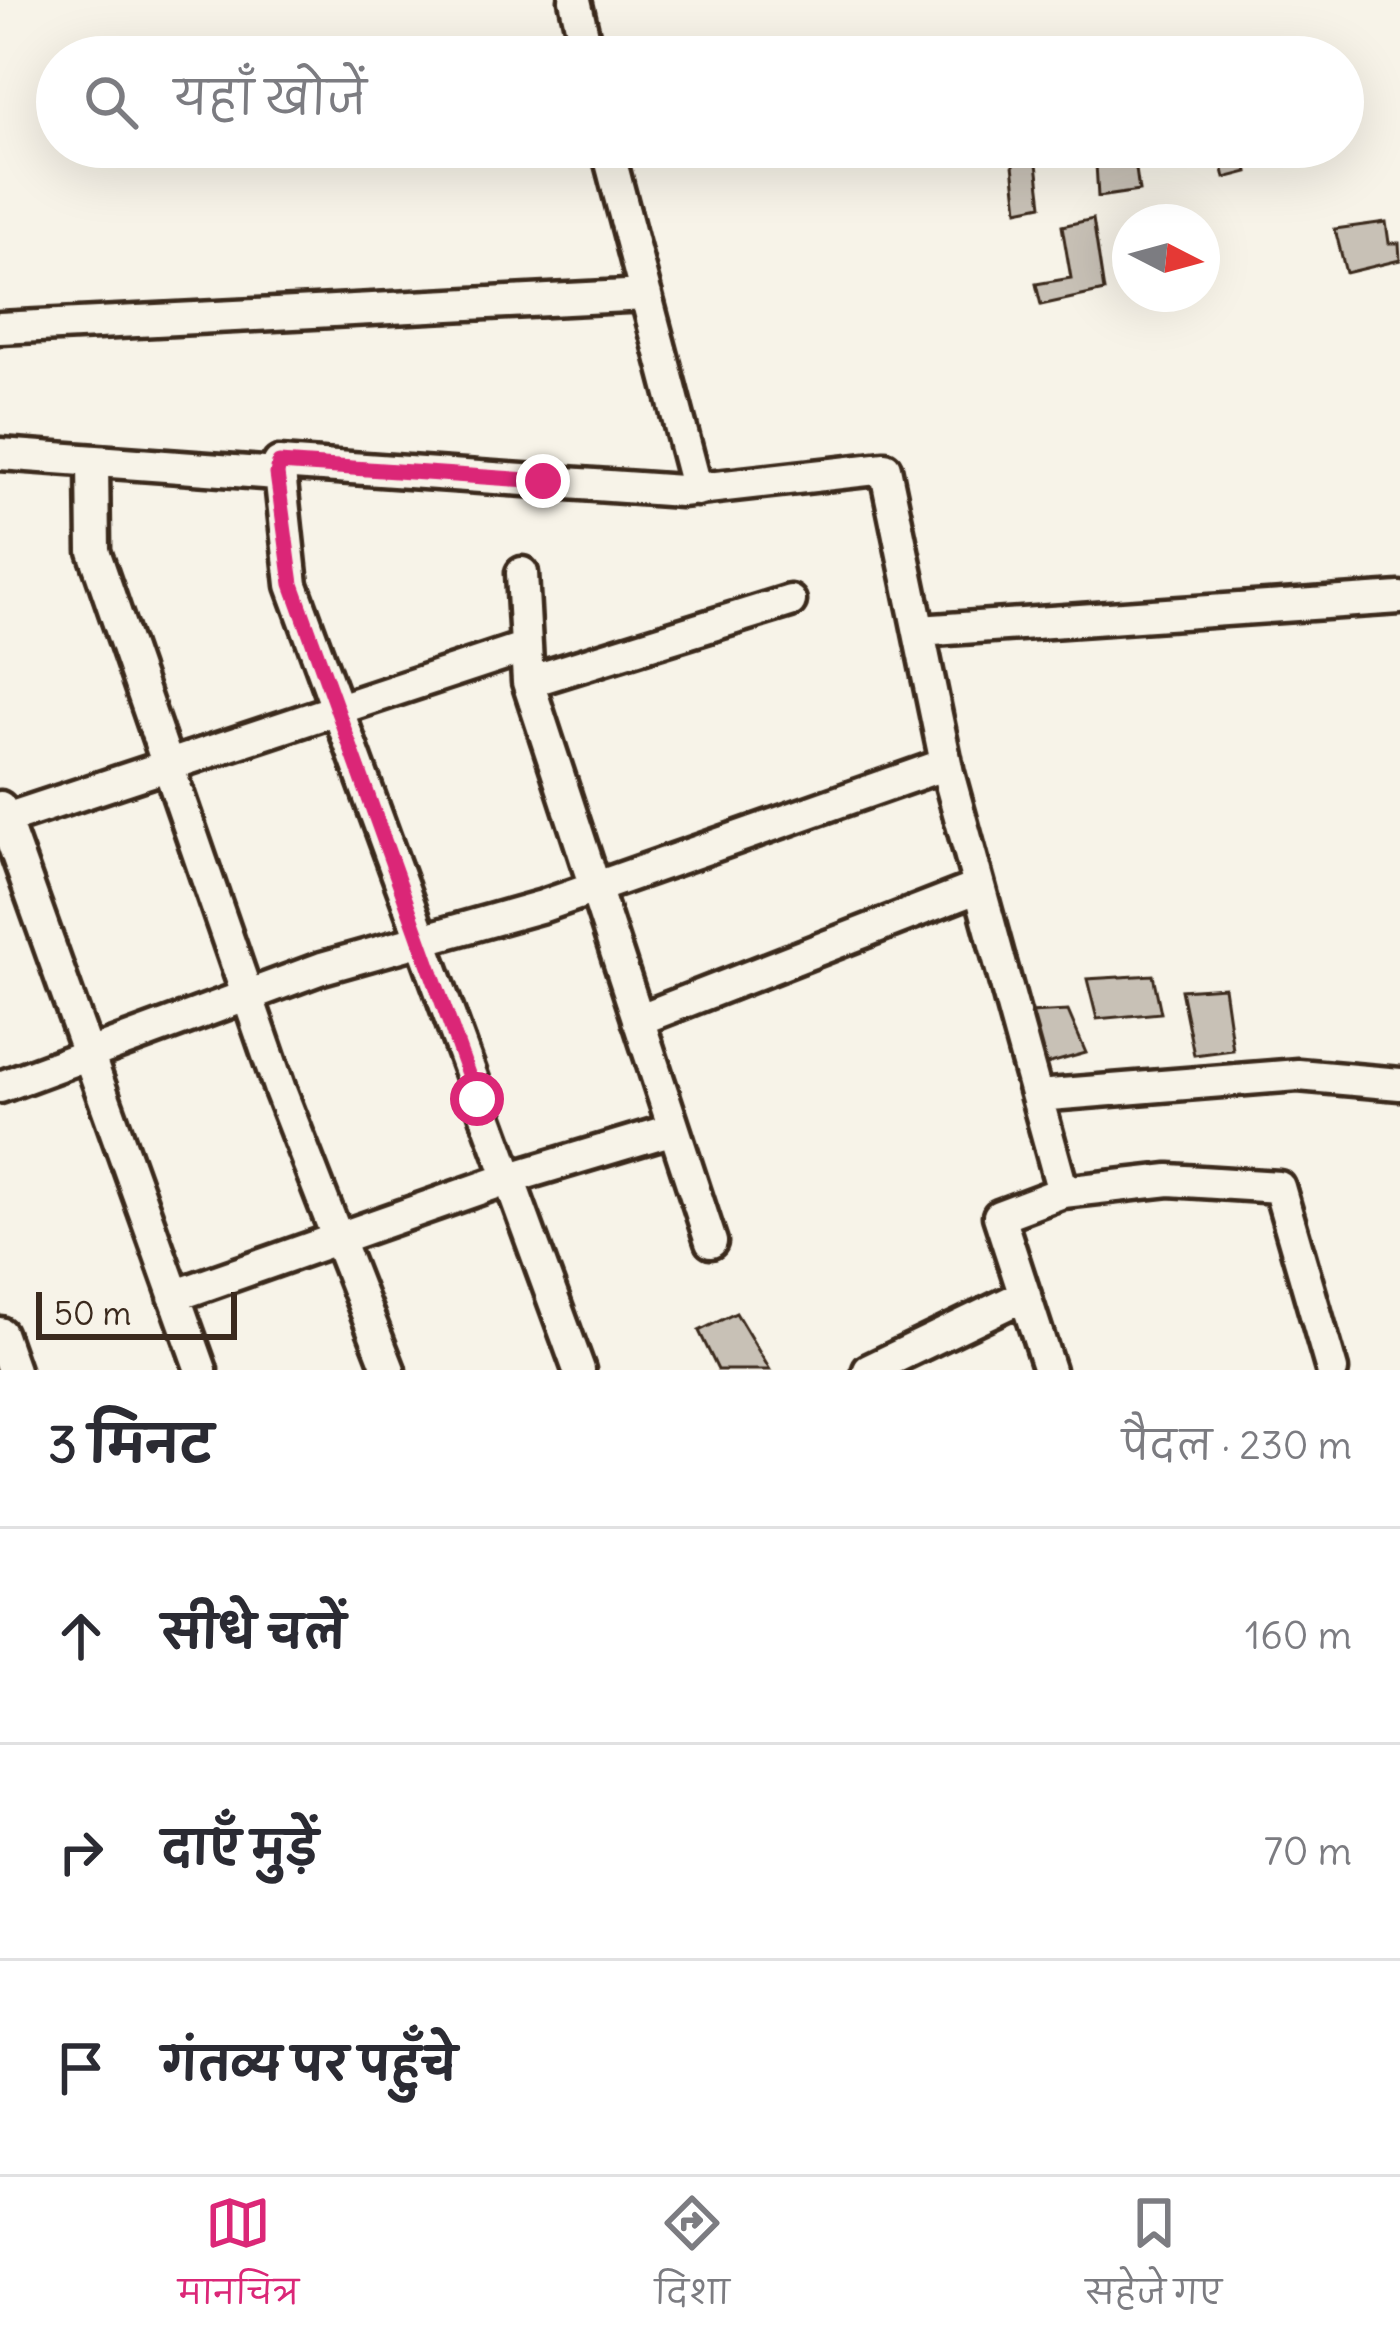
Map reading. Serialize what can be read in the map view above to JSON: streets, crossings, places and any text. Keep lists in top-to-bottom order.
{
  "scale_bar": "50 m",
  "north": "right",
  "page": {
    "search": "यहाँ खोजें",
    "scale": "50 m",
    "heading": ["3 मिनट", "पैदल · 230 m"],
    "list": [
      ["सीधे चलें", "160 m"],
      ["दाएँ मुड़ें", "70 m"],
      "गंतव्य पर पहुँचे"
    ],
    "nav": ["मानचित्र", "दिशा", "सहेजे गए"]
  }
}
